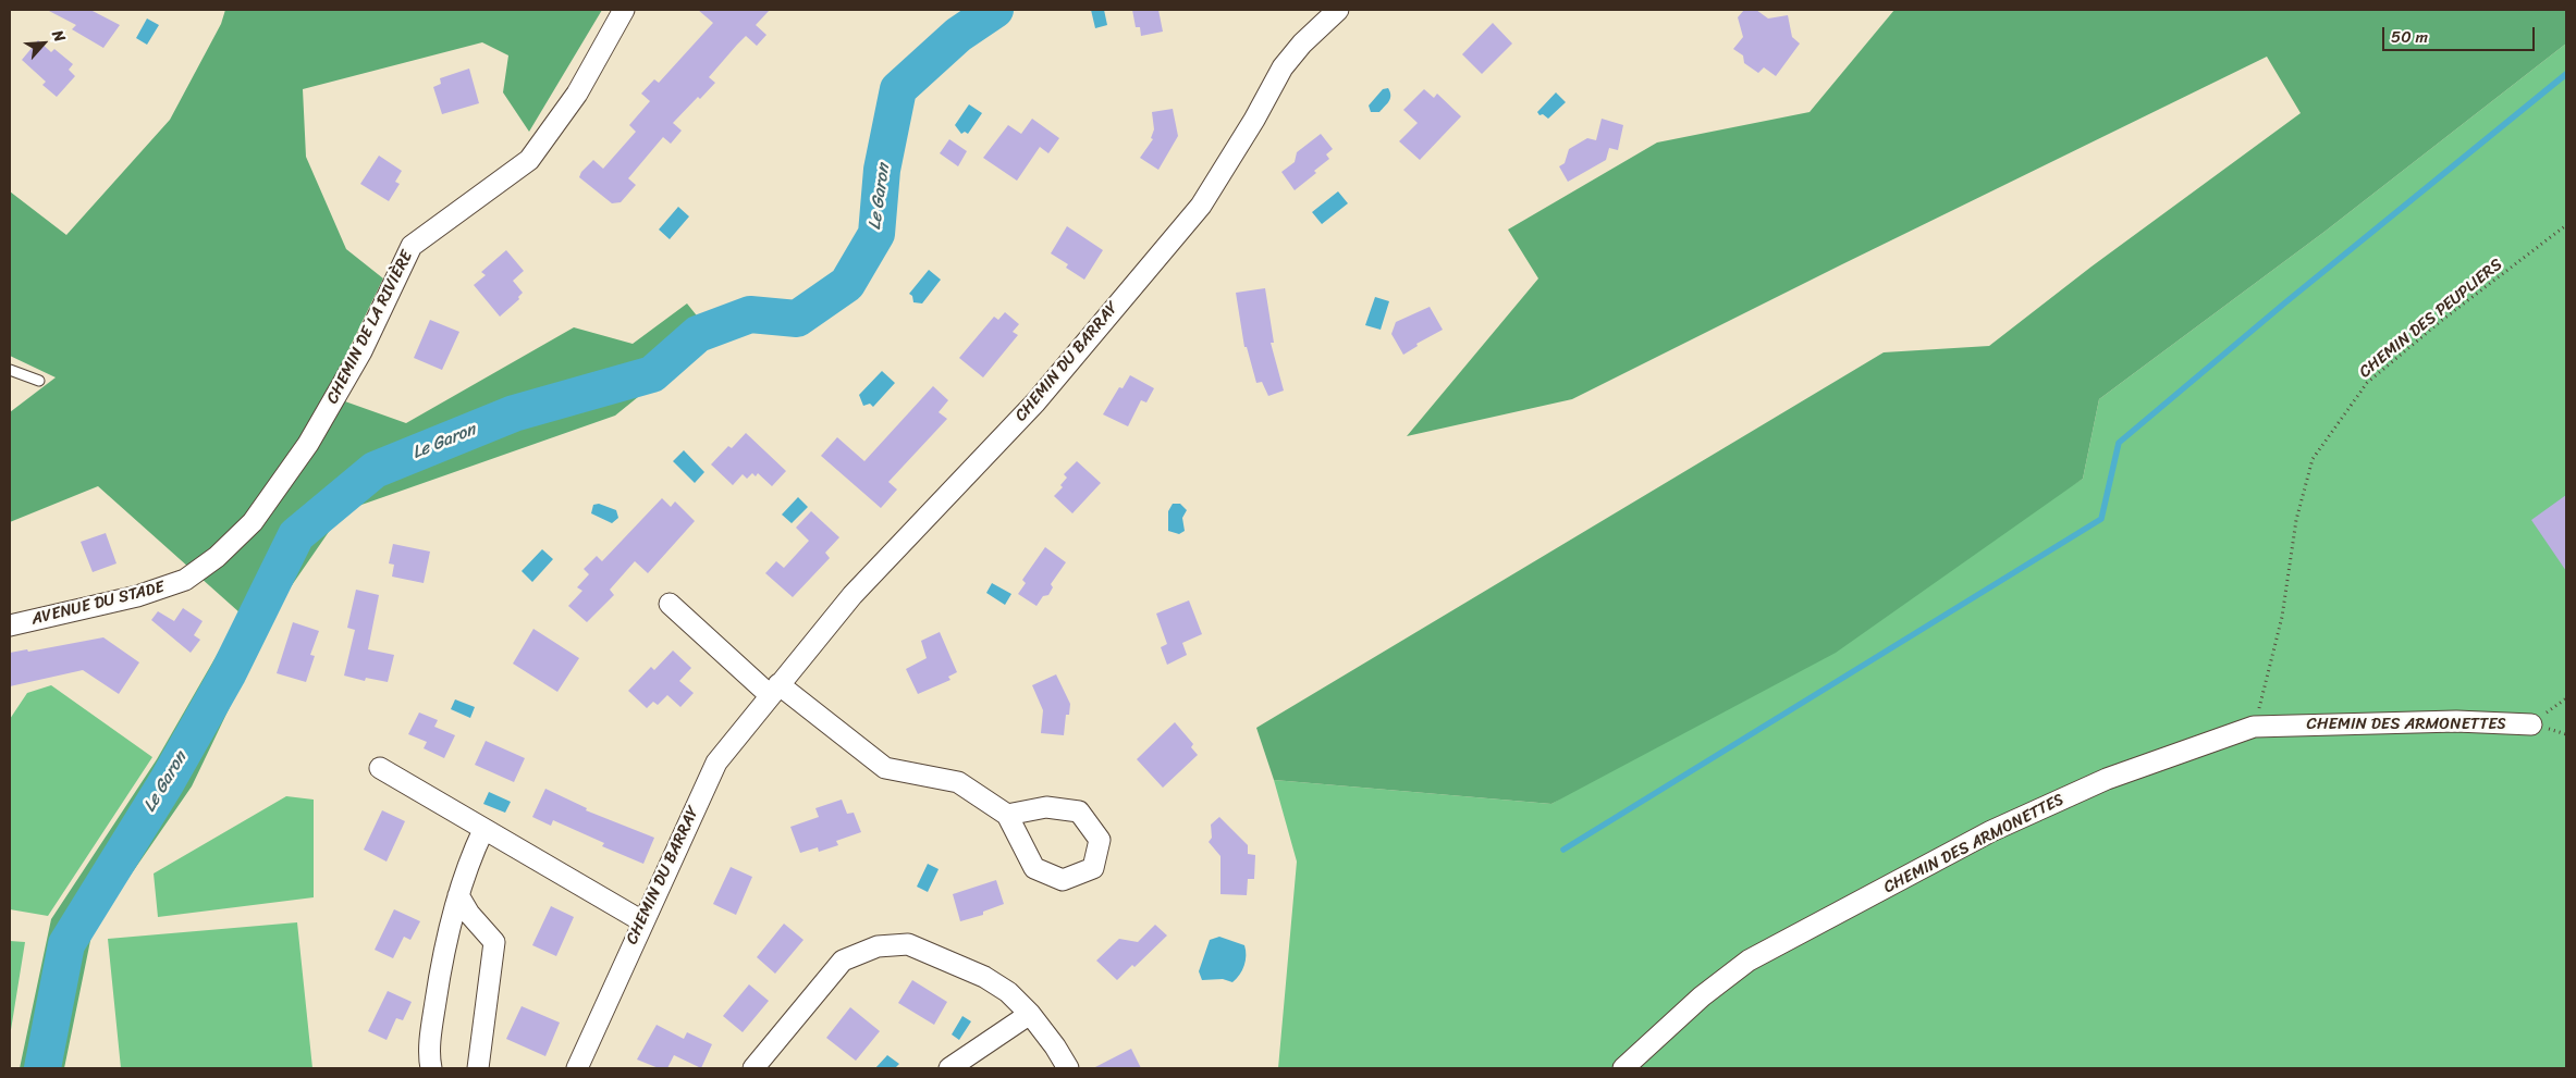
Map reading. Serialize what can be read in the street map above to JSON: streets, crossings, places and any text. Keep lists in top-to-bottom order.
{
  "streets": {
    "street": [
      "CHEMIN DE LA RIVIÈRE",
      "CHEMIN DU BARRAY",
      "AVENUE DU STADE",
      "CHEMIN DES ARMONETTES"
    ],
    "path": ["CHEMIN DES PEUPLIERS"]
  },
  "crossings": [
    ["CHEMIN DES PEUPLIERS", "CHEMIN DES ARMONETTES"],
    ["CHEMIN DE LA RIVIÈRE", "AVENUE DU STADE"]
  ],
  "water": ["Le Garon"],
  "scale_bar": "50 m",
  "north": "top right"
}
